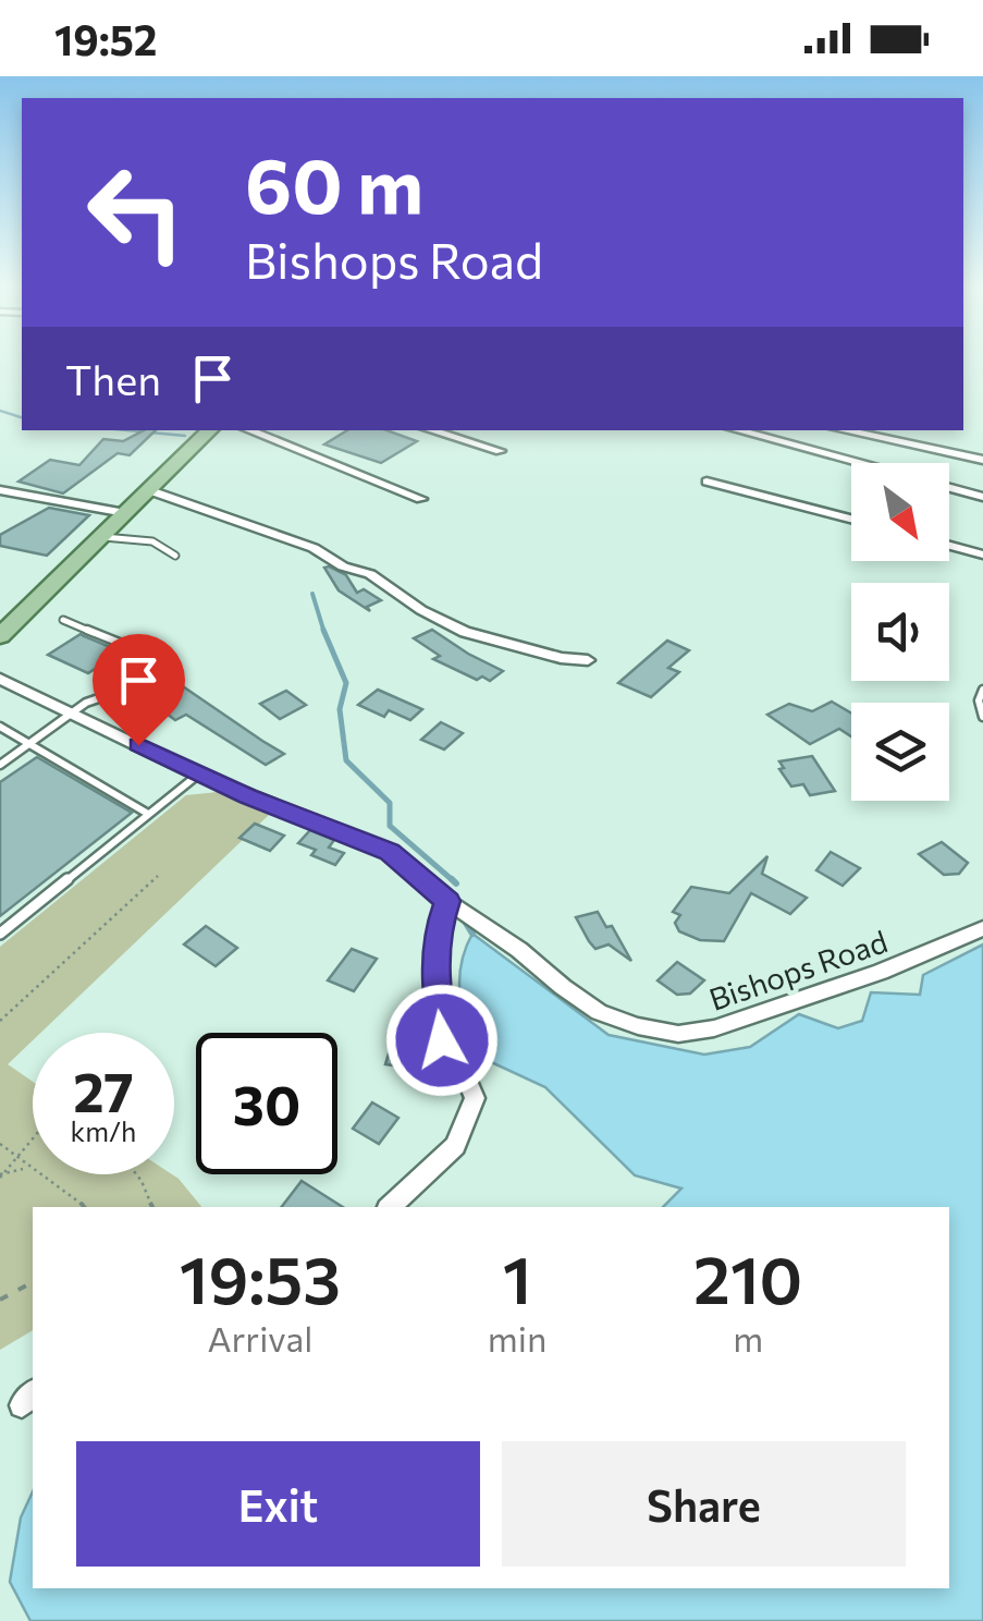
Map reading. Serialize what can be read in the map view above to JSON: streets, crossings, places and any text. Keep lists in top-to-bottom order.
{
  "streets": {
    "street": ["Bishops Road"]
  },
  "north": "bottom right",
  "page": {
    "status": "19:52",
    "turn": ["60 m", "Bishops Road"],
    "then": "Then",
    "speed": "27 km/h",
    "limit": "30",
    "eta": [
      "19:53",
      "Arrival",
      "1",
      "min",
      "210",
      "m"
    ],
    "buttons": ["Exit", "Share"]
  }
}
